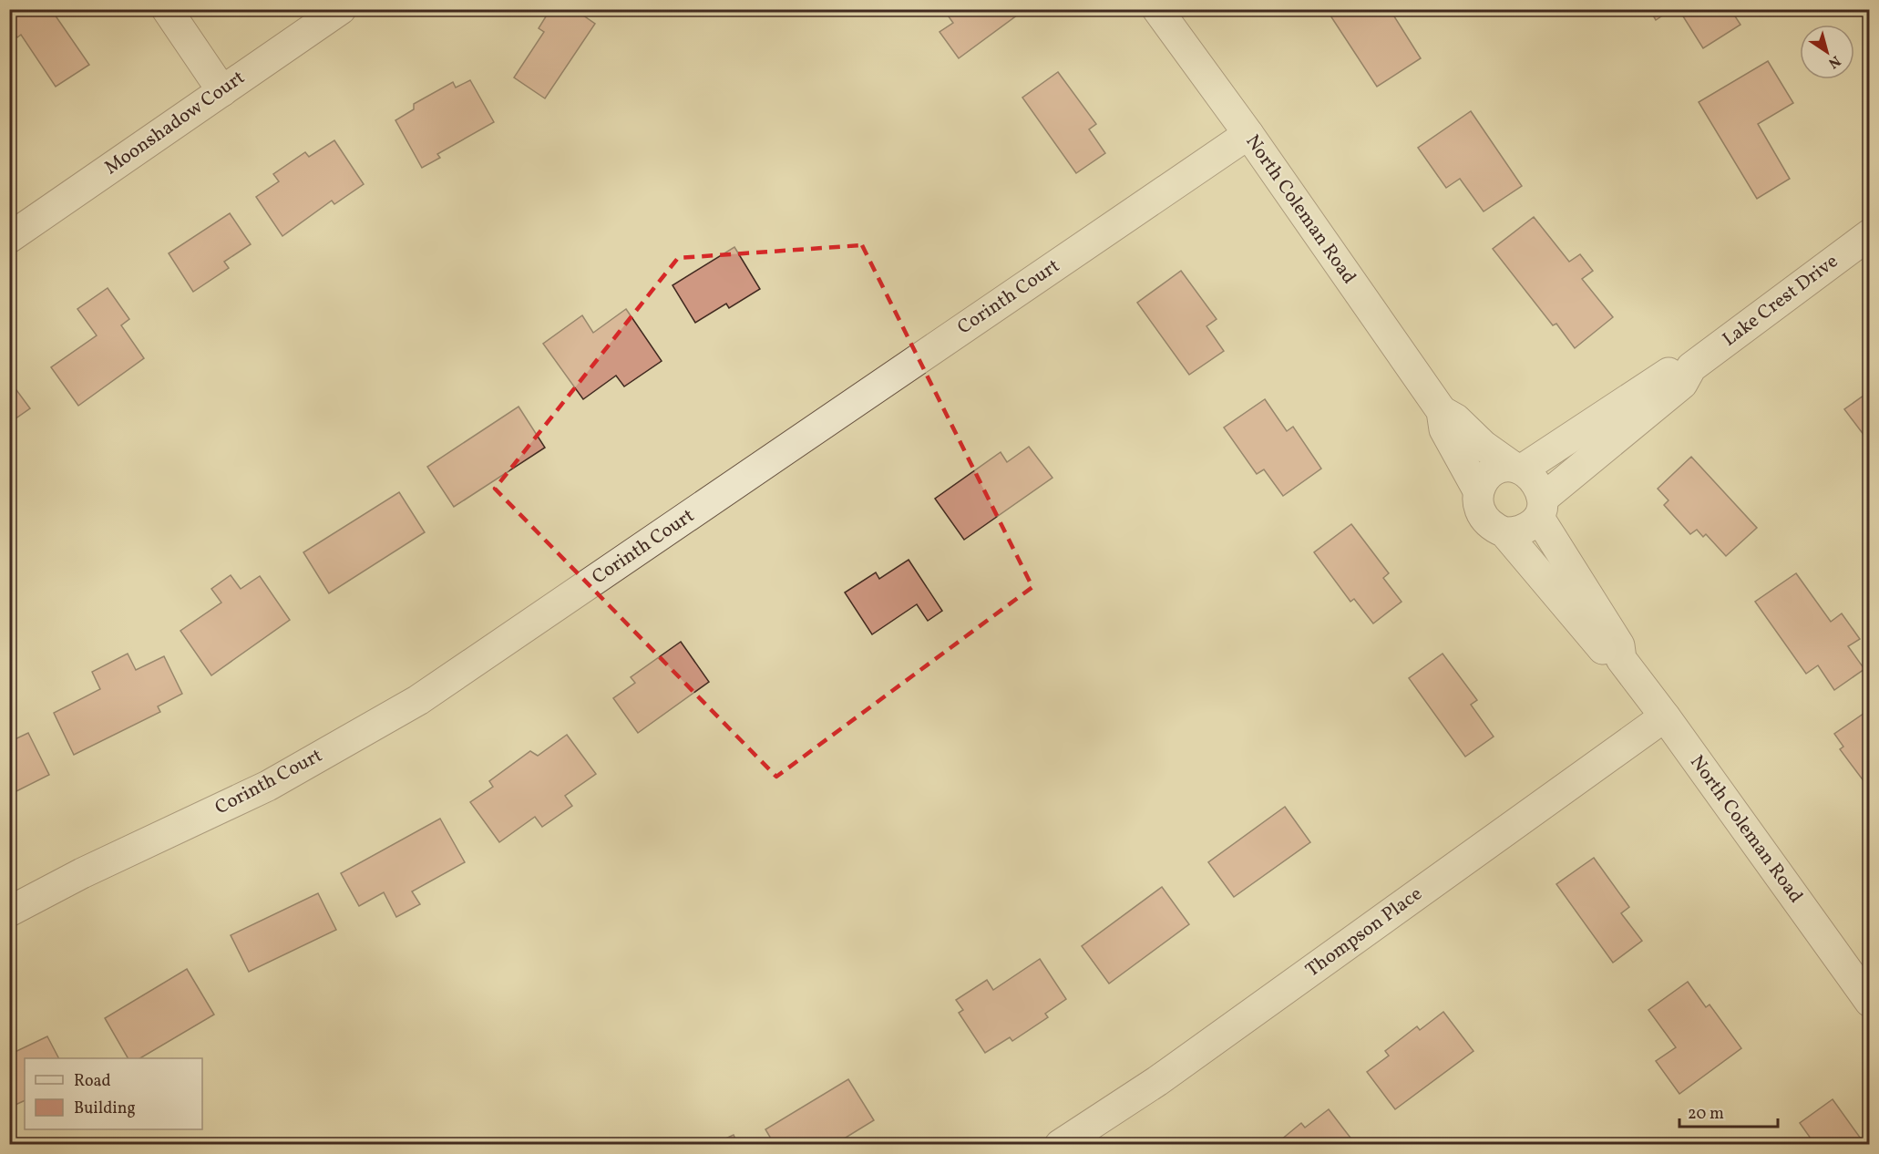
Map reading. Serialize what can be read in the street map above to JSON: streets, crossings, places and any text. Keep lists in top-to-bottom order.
{
  "streets": {
    "street": [
      "Moonshadow Court",
      "North Coleman Road",
      "Corinth Court",
      "Lake Crest Drive",
      "Thompson Place"
    ]
  },
  "crossings": [
    ["North Coleman Road", "Corinth Court"],
    ["North Coleman Road", "Lake Crest Drive"],
    ["North Coleman Road", "Thompson Place"]
  ],
  "legend": ["Road", "Building"],
  "scale_bar": "20 m",
  "north": "bottom right"
}
